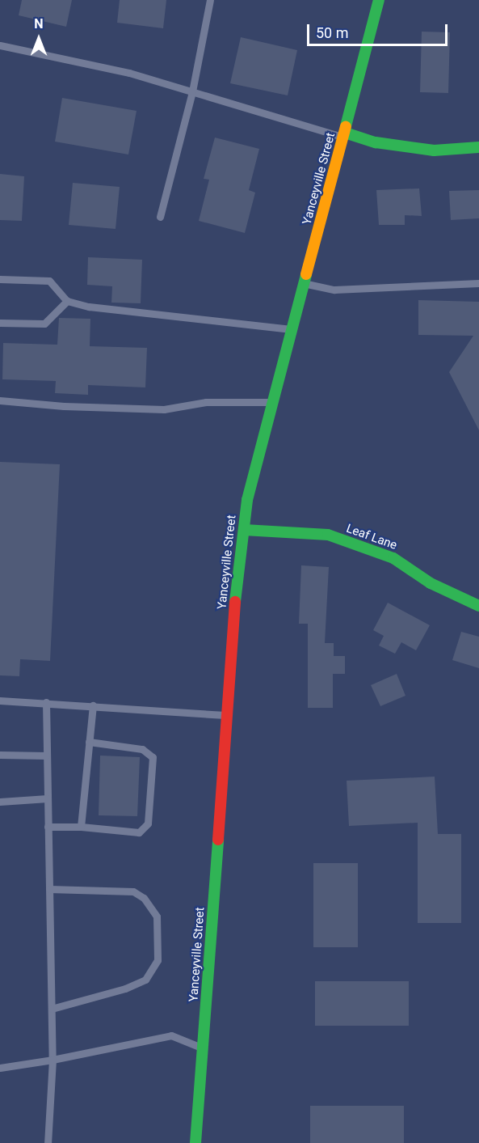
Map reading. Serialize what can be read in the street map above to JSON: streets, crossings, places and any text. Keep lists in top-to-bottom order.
{
  "streets": {
    "main road": ["Yanceyville Street", "Leaf Lane"]
  },
  "crossings": [
    ["Yanceyville Street", "Leaf Lane"]
  ],
  "scale_bar": "50 m",
  "north": "top"
}
